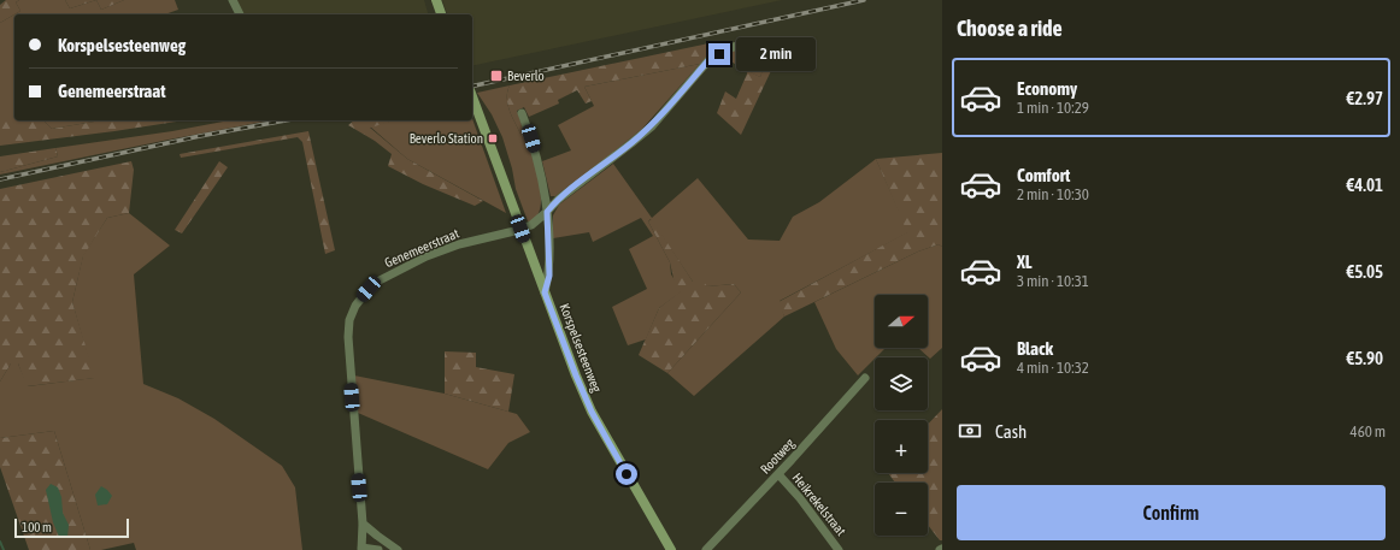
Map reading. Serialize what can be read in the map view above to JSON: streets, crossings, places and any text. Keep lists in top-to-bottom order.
{
  "streets": {
    "street": [
      "Genemeerstraat",
      "Korspelsesteenweg",
      "Rootweg",
      "Heikrekelstraat"
    ]
  },
  "crossings": [
    ["Genemeerstraat", "Korspelsesteenweg"],
    ["Rootweg", "Heikrekelstraat"]
  ],
  "places": {
    "transit": ["Beverlo", "Beverlo Station"]
  },
  "scale_bar": "100 m",
  "north": "right",
  "page": {
    "heading": "Choose a ride",
    "banner": ["Korspelsesteenweg", "Genemeerstraat"],
    "bubble": "2 min",
    "list": [
      {
        "name": "Economy",
        "note": "1 min · 10:29",
        "value": "€2.97"
      },
      {
        "name": "Comfort",
        "note": "2 min · 10:30",
        "value": "€4.01"
      },
      {
        "name": "XL",
        "note": "3 min · 10:31",
        "value": "€5.05"
      },
      {
        "name": "Black",
        "note": "4 min · 10:32",
        "value": "€5.90"
      }
    ],
    "map_buttons": ["+", "−"],
    "pay": ["Cash", "460 m"],
    "buttons": "Confirm",
    "scale": "100 m"
  }
}
